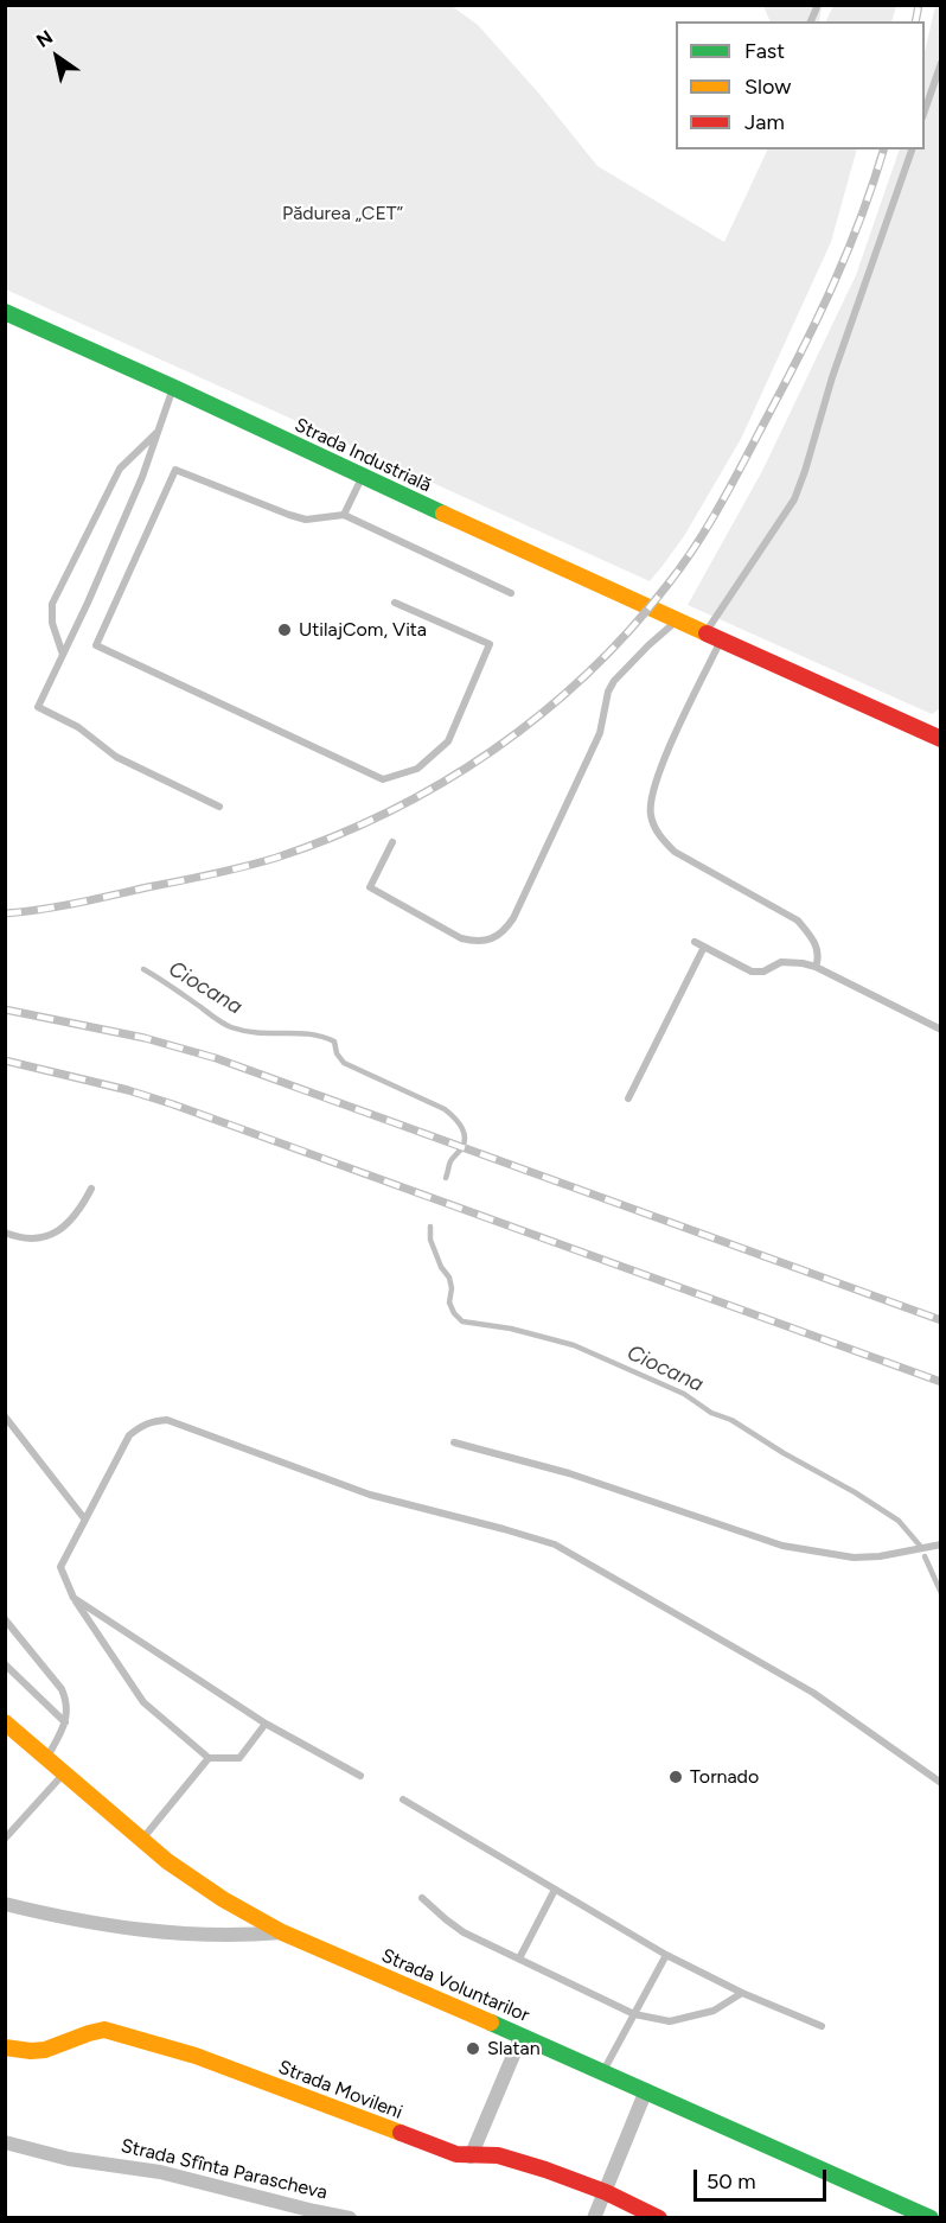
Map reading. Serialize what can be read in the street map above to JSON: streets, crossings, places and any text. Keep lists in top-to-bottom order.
{
  "streets": {
    "street": [
      "Strada Industrială",
      "Strada Voluntarilor",
      "Strada Movileni",
      "Strada Sfînta Parascheva"
    ]
  },
  "water": ["Ciocana"],
  "parks": ["Pădurea „CET”"],
  "places": ["UtilajCom, Vita", "Tornado", "Slatan"],
  "legend": ["Fast", "Slow", "Jam"],
  "scale_bar": "50 m",
  "north": "top left"
}
